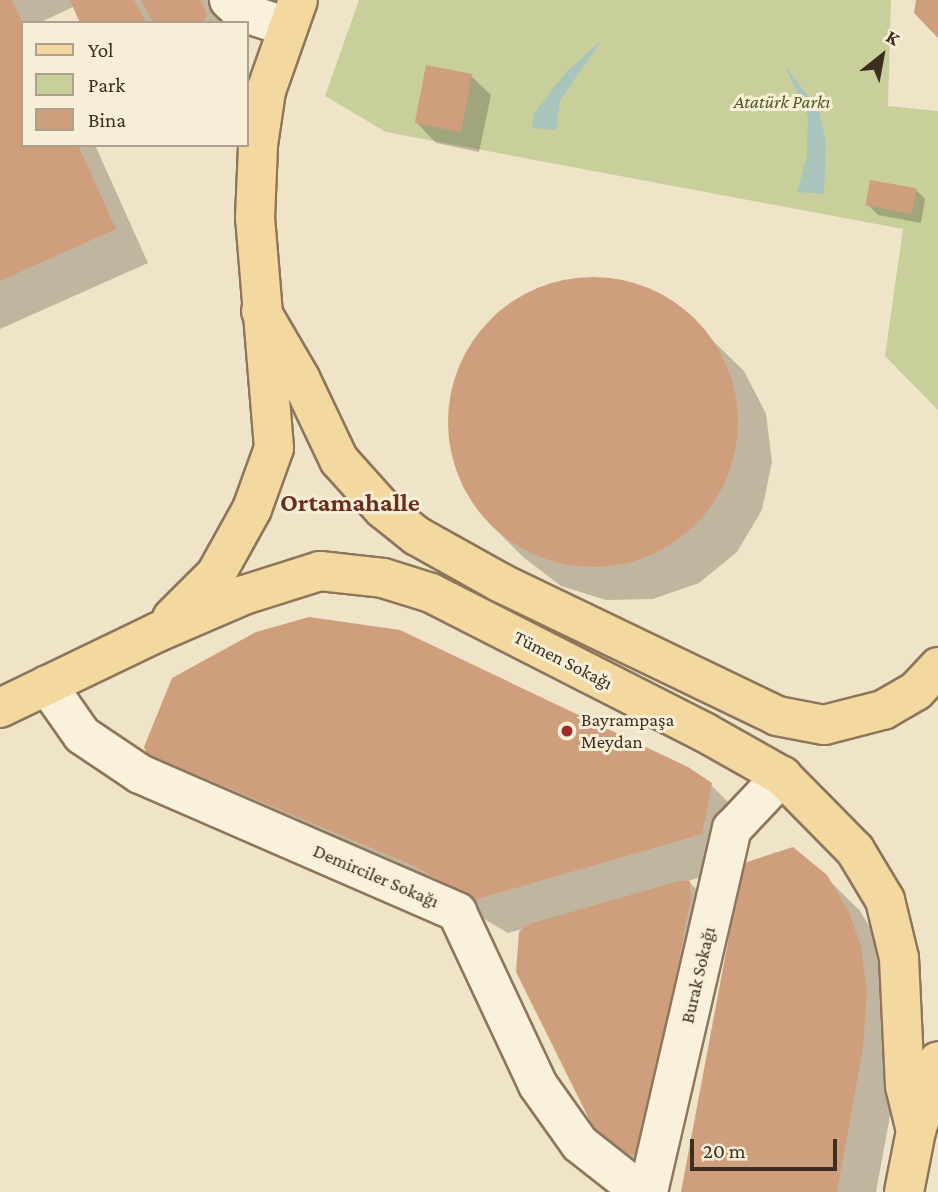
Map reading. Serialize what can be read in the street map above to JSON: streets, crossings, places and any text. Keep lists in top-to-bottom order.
{
  "streets": {
    "main road": ["Tümen Sokağı"],
    "street": ["Demirciler Sokağı", "Burak Sokağı"]
  },
  "crossings": [
    ["Tümen Sokağı", "Demirciler Sokağı"],
    ["Tümen Sokağı", "Burak Sokağı"]
  ],
  "districts": ["Ortamahalle"],
  "parks": ["Atatürk Parkı"],
  "places": ["Bayrampaşa Meydan"],
  "legend": ["Yol", "Park", "Bina"],
  "scale_bar": "20 m",
  "north": "top right"
}
